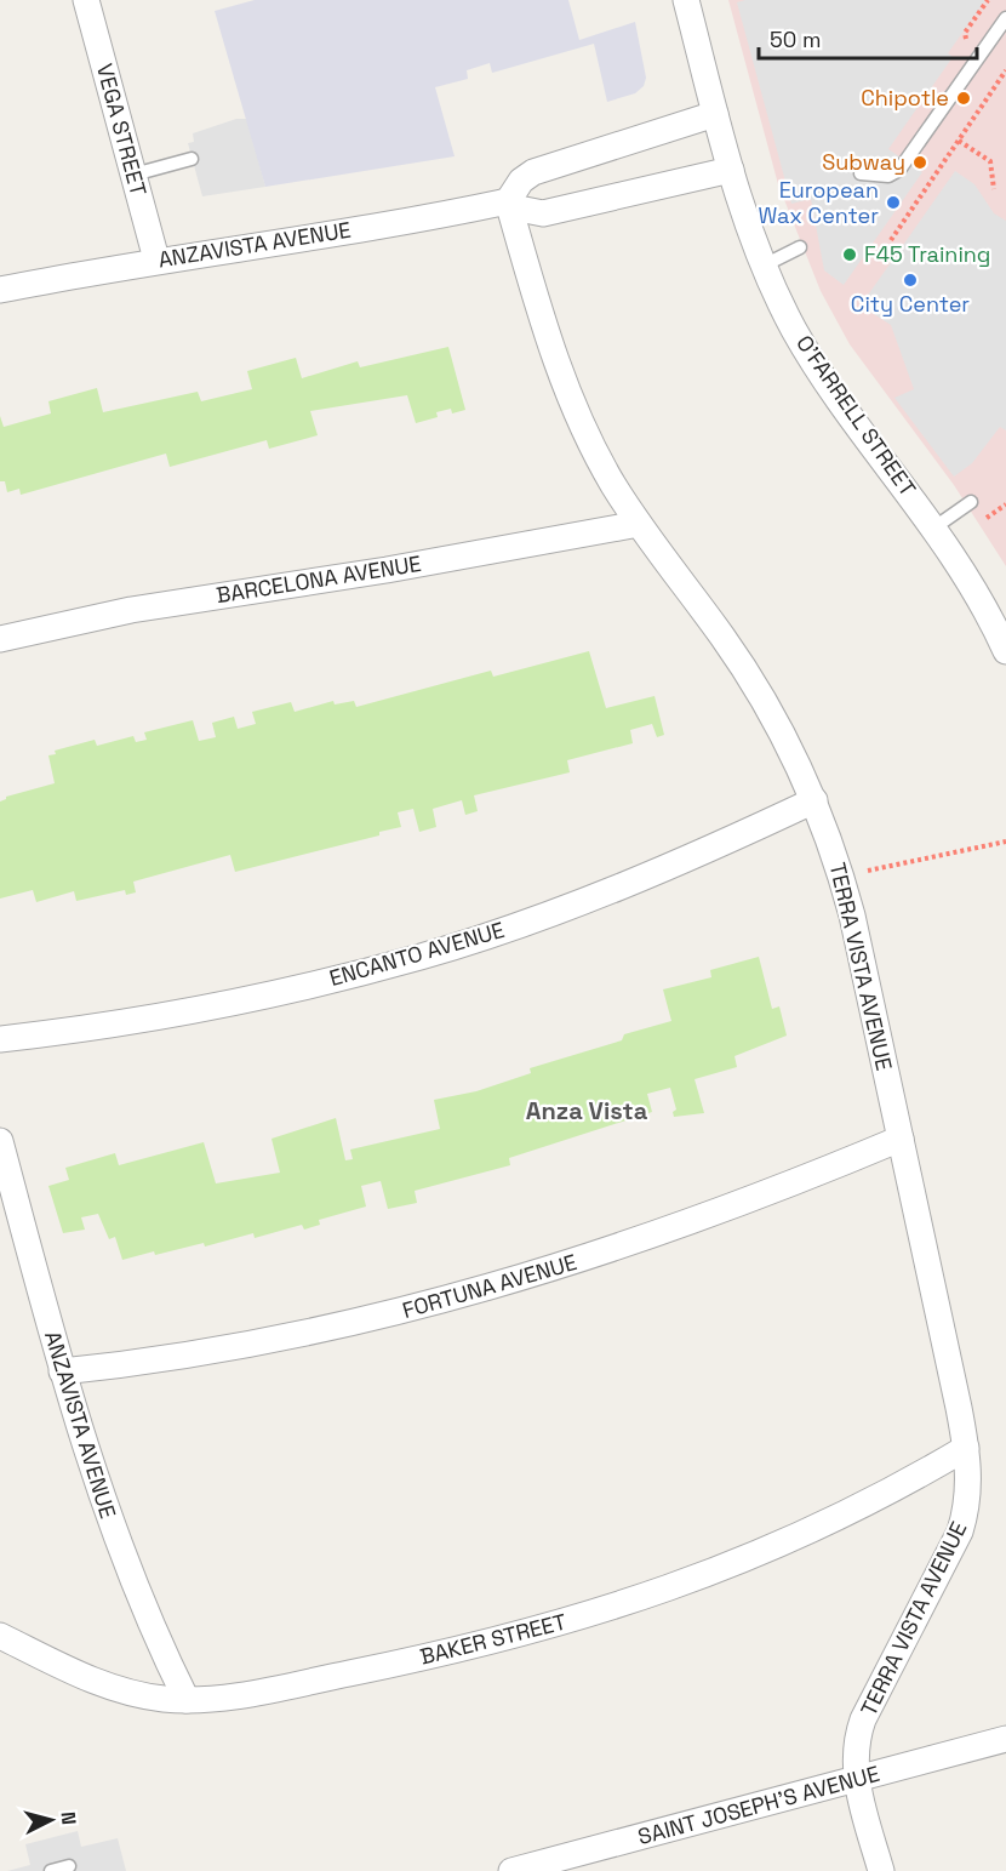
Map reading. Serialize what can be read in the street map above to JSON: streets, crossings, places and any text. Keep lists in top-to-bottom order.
{
  "streets": {
    "street": [
      "VEGA STREET",
      "ANZAVISTA AVENUE",
      "O'FARRELL STREET",
      "BARCELONA AVENUE",
      "ENCANTO AVENUE",
      "TERRA VISTA AVENUE",
      "FORTUNA AVENUE",
      "BAKER STREET",
      "SAINT JOSEPH'S AVENUE"
    ]
  },
  "crossings": [
    ["VEGA STREET", "ANZAVISTA AVENUE"],
    ["ANZAVISTA AVENUE", "TERRA VISTA AVENUE"],
    ["ANZAVISTA AVENUE", "FORTUNA AVENUE"],
    ["ANZAVISTA AVENUE", "BAKER STREET"],
    ["BARCELONA AVENUE", "TERRA VISTA AVENUE"],
    ["ENCANTO AVENUE", "TERRA VISTA AVENUE"],
    ["TERRA VISTA AVENUE", "FORTUNA AVENUE"],
    ["TERRA VISTA AVENUE", "BAKER STREET"],
    ["TERRA VISTA AVENUE", "SAINT JOSEPH'S AVENUE"]
  ],
  "districts": ["Anza Vista"],
  "places": [
    "Chipotle",
    "Subway",
    "European Wax Center",
    "F45 Training",
    "City Center"
  ],
  "scale_bar": "50 m",
  "north": "right"
}
